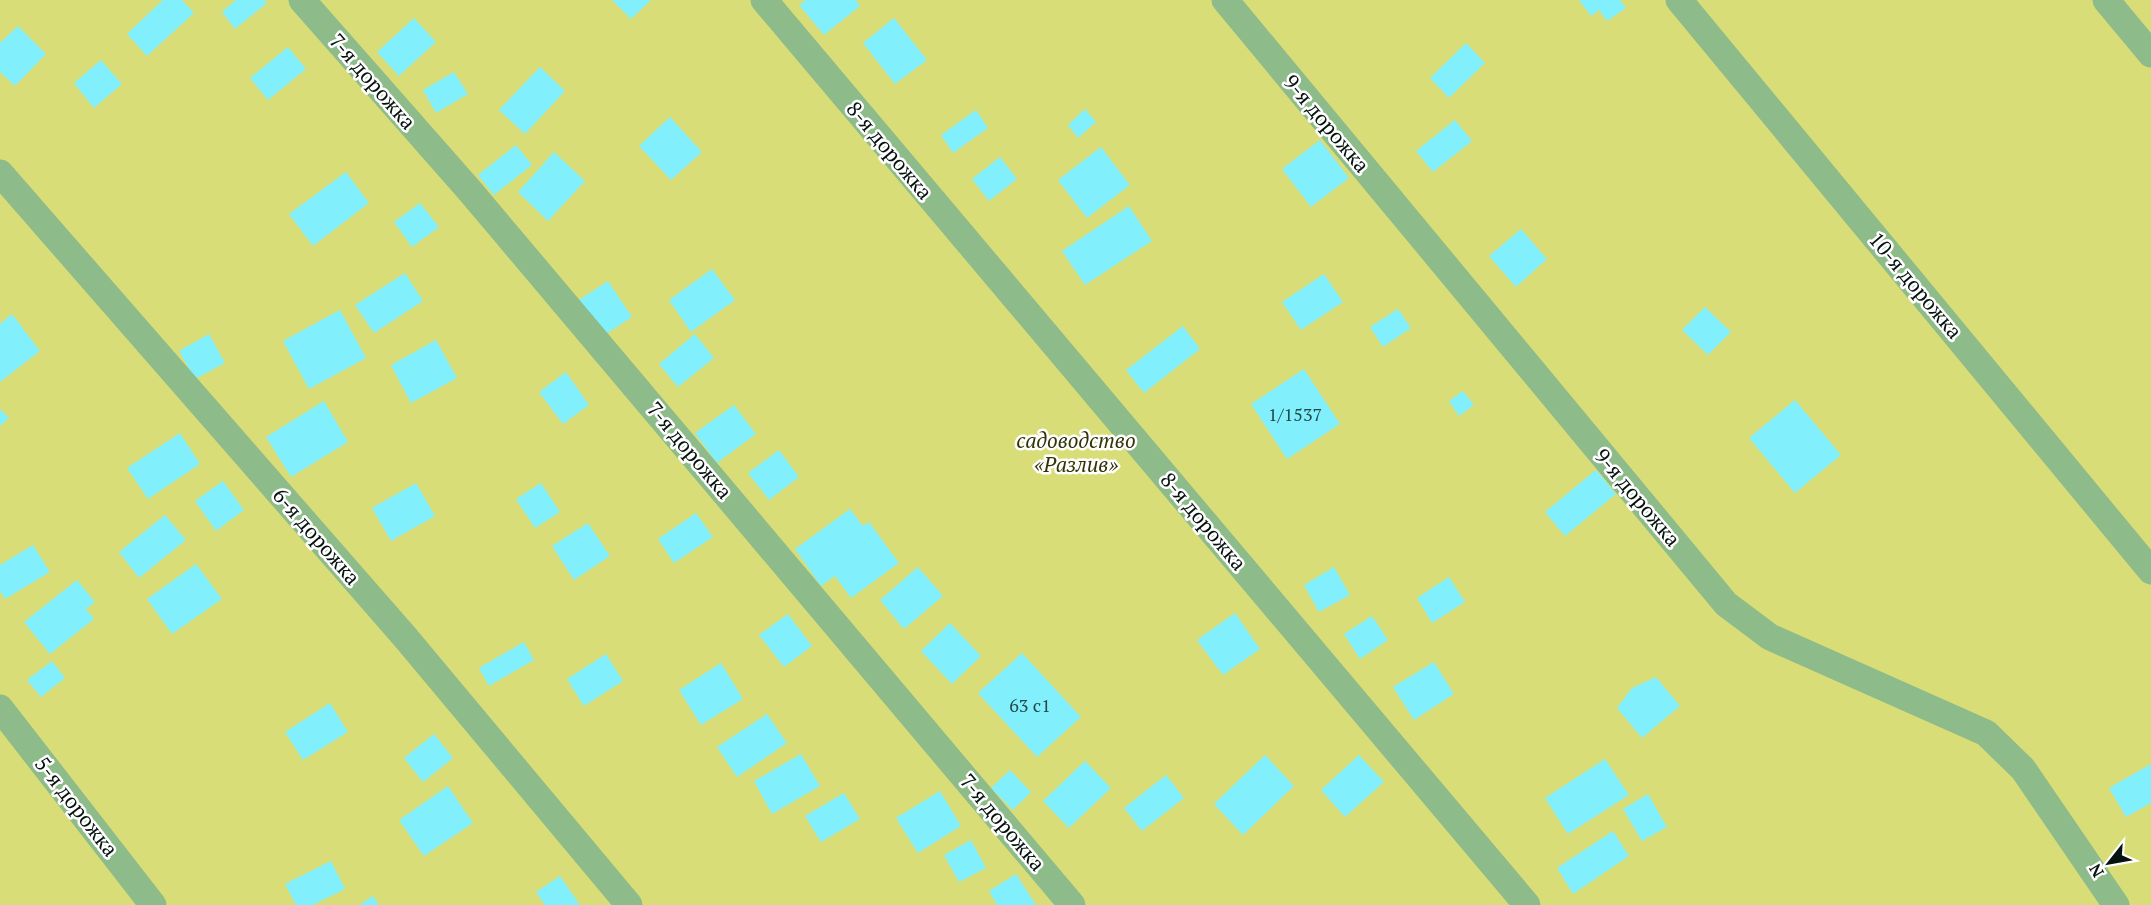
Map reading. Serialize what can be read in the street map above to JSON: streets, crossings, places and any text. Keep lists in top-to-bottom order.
{
  "streets": {
    "street": [
      "7-я дорожка",
      "9-я дорожка",
      "8-я дорожка",
      "10-я дорожка",
      "6-я дорожка",
      "5-я дорожка"
    ]
  },
  "parks": ["садоводство «Разлив»"],
  "house_numbers": ["1/1537", "63 с1"],
  "north": "bottom left"
}
